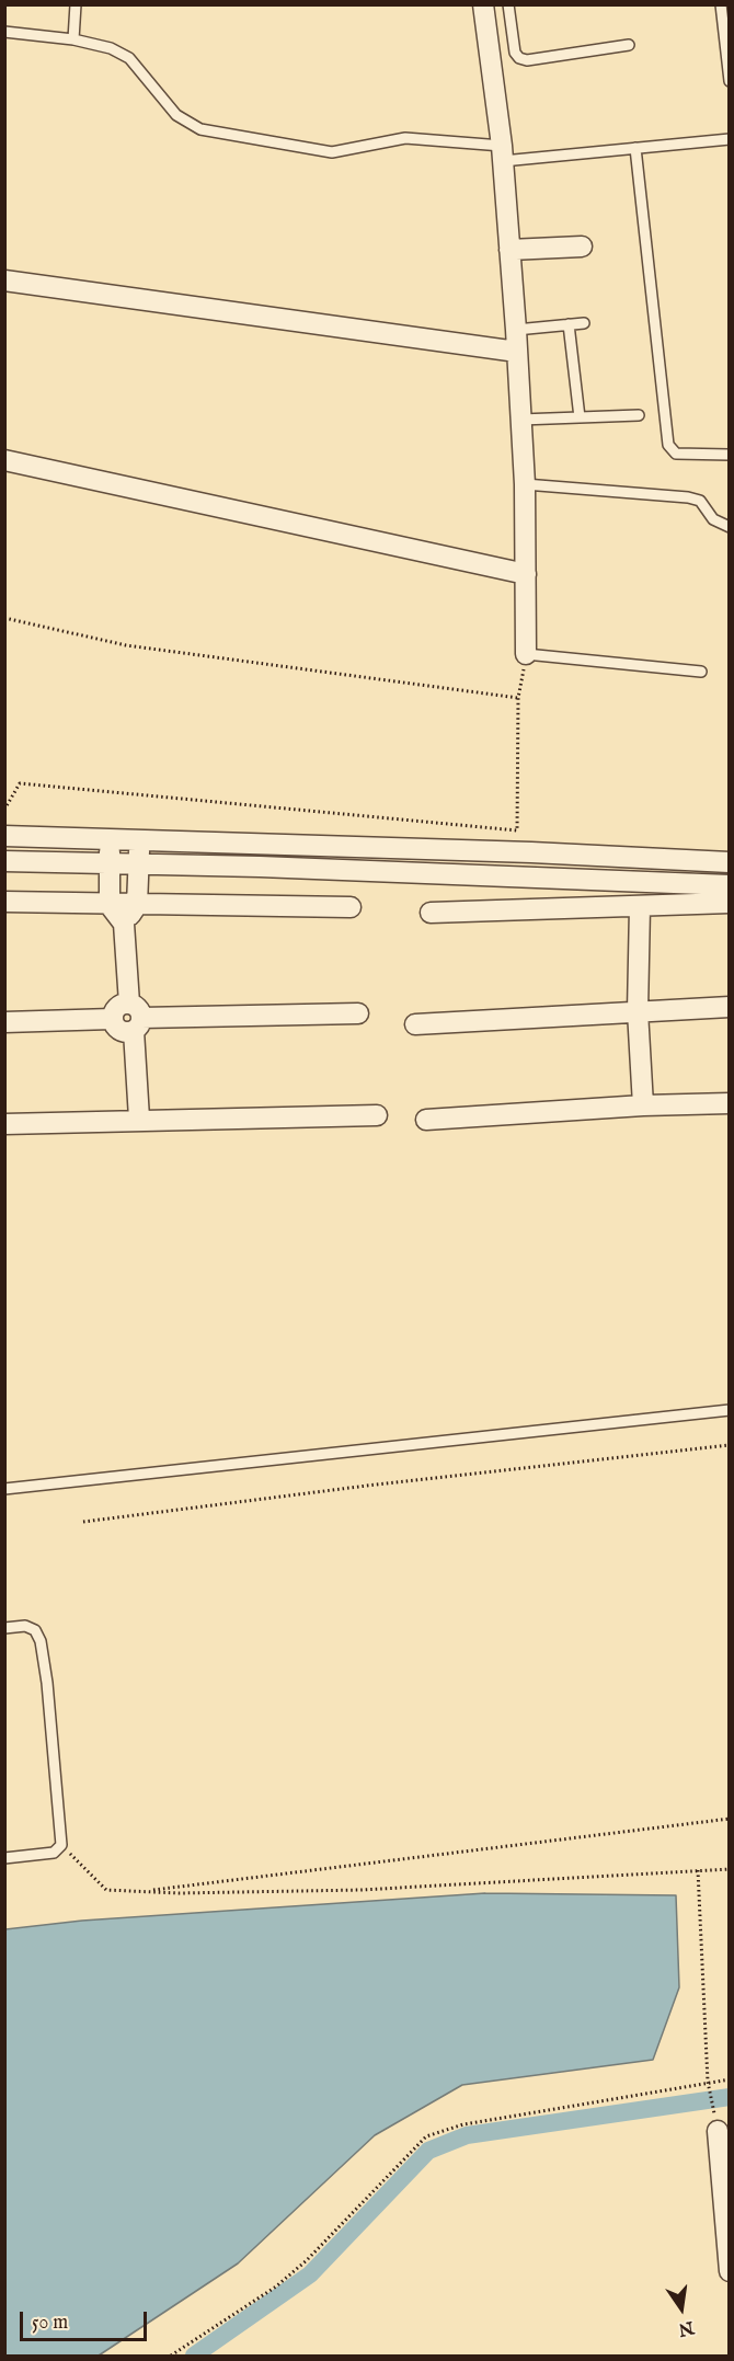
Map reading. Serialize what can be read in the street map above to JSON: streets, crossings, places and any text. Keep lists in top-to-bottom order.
{
  "scale_bar": "50 m",
  "north": "bottom"
}
